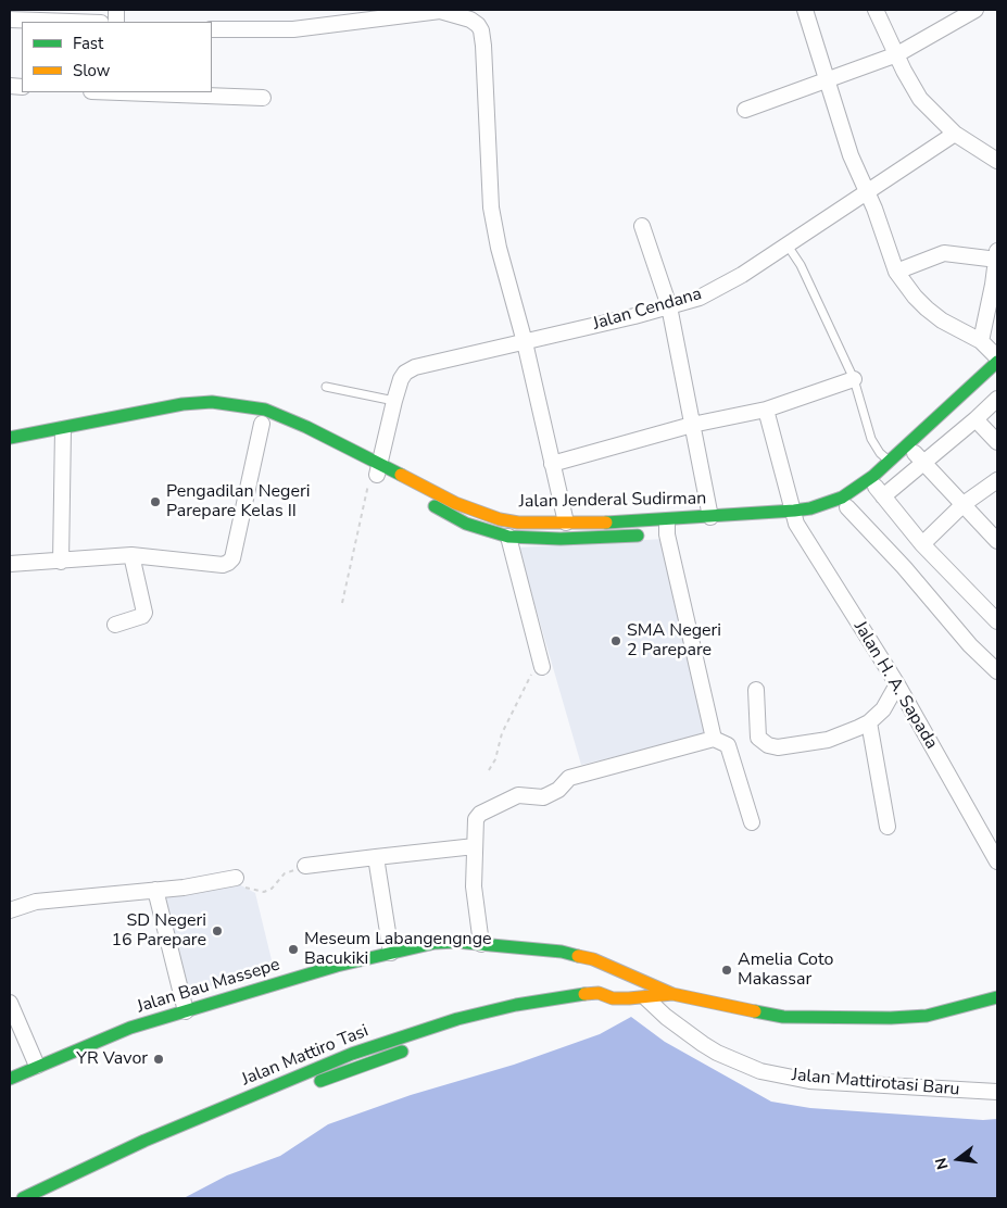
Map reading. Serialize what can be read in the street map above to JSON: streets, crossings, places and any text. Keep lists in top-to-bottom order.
{
  "streets": {
    "main road": ["Jalan Jenderal Sudirman", "Jalan Bau Massepe", "Jalan Mattiro Tasi"],
    "street": ["Jalan Cendana", "Jalan H. A. Sapada", "Jalan Mattirotasi Baru"]
  },
  "crossings": [
    ["Jalan Cendana", "Jalan Jenderal Sudirman"],
    ["Jalan Jenderal Sudirman", "Jalan H. A. Sapada"],
    ["Jalan Bau Massepe", "Jalan Mattiro Tasi"],
    ["Jalan Mattiro Tasi", "Jalan Mattirotasi Baru"]
  ],
  "places": [
    "Pengadilan Negeri Parepare Kelas II",
    "SMA Negeri 2 Parepare",
    "SD Negeri 16 Parepare",
    "Meseum Labangengnge Bacukiki",
    "Amelia Coto Makassar",
    "YR Vavor"
  ],
  "legend": ["Fast", "Slow"],
  "north": "left"
}
